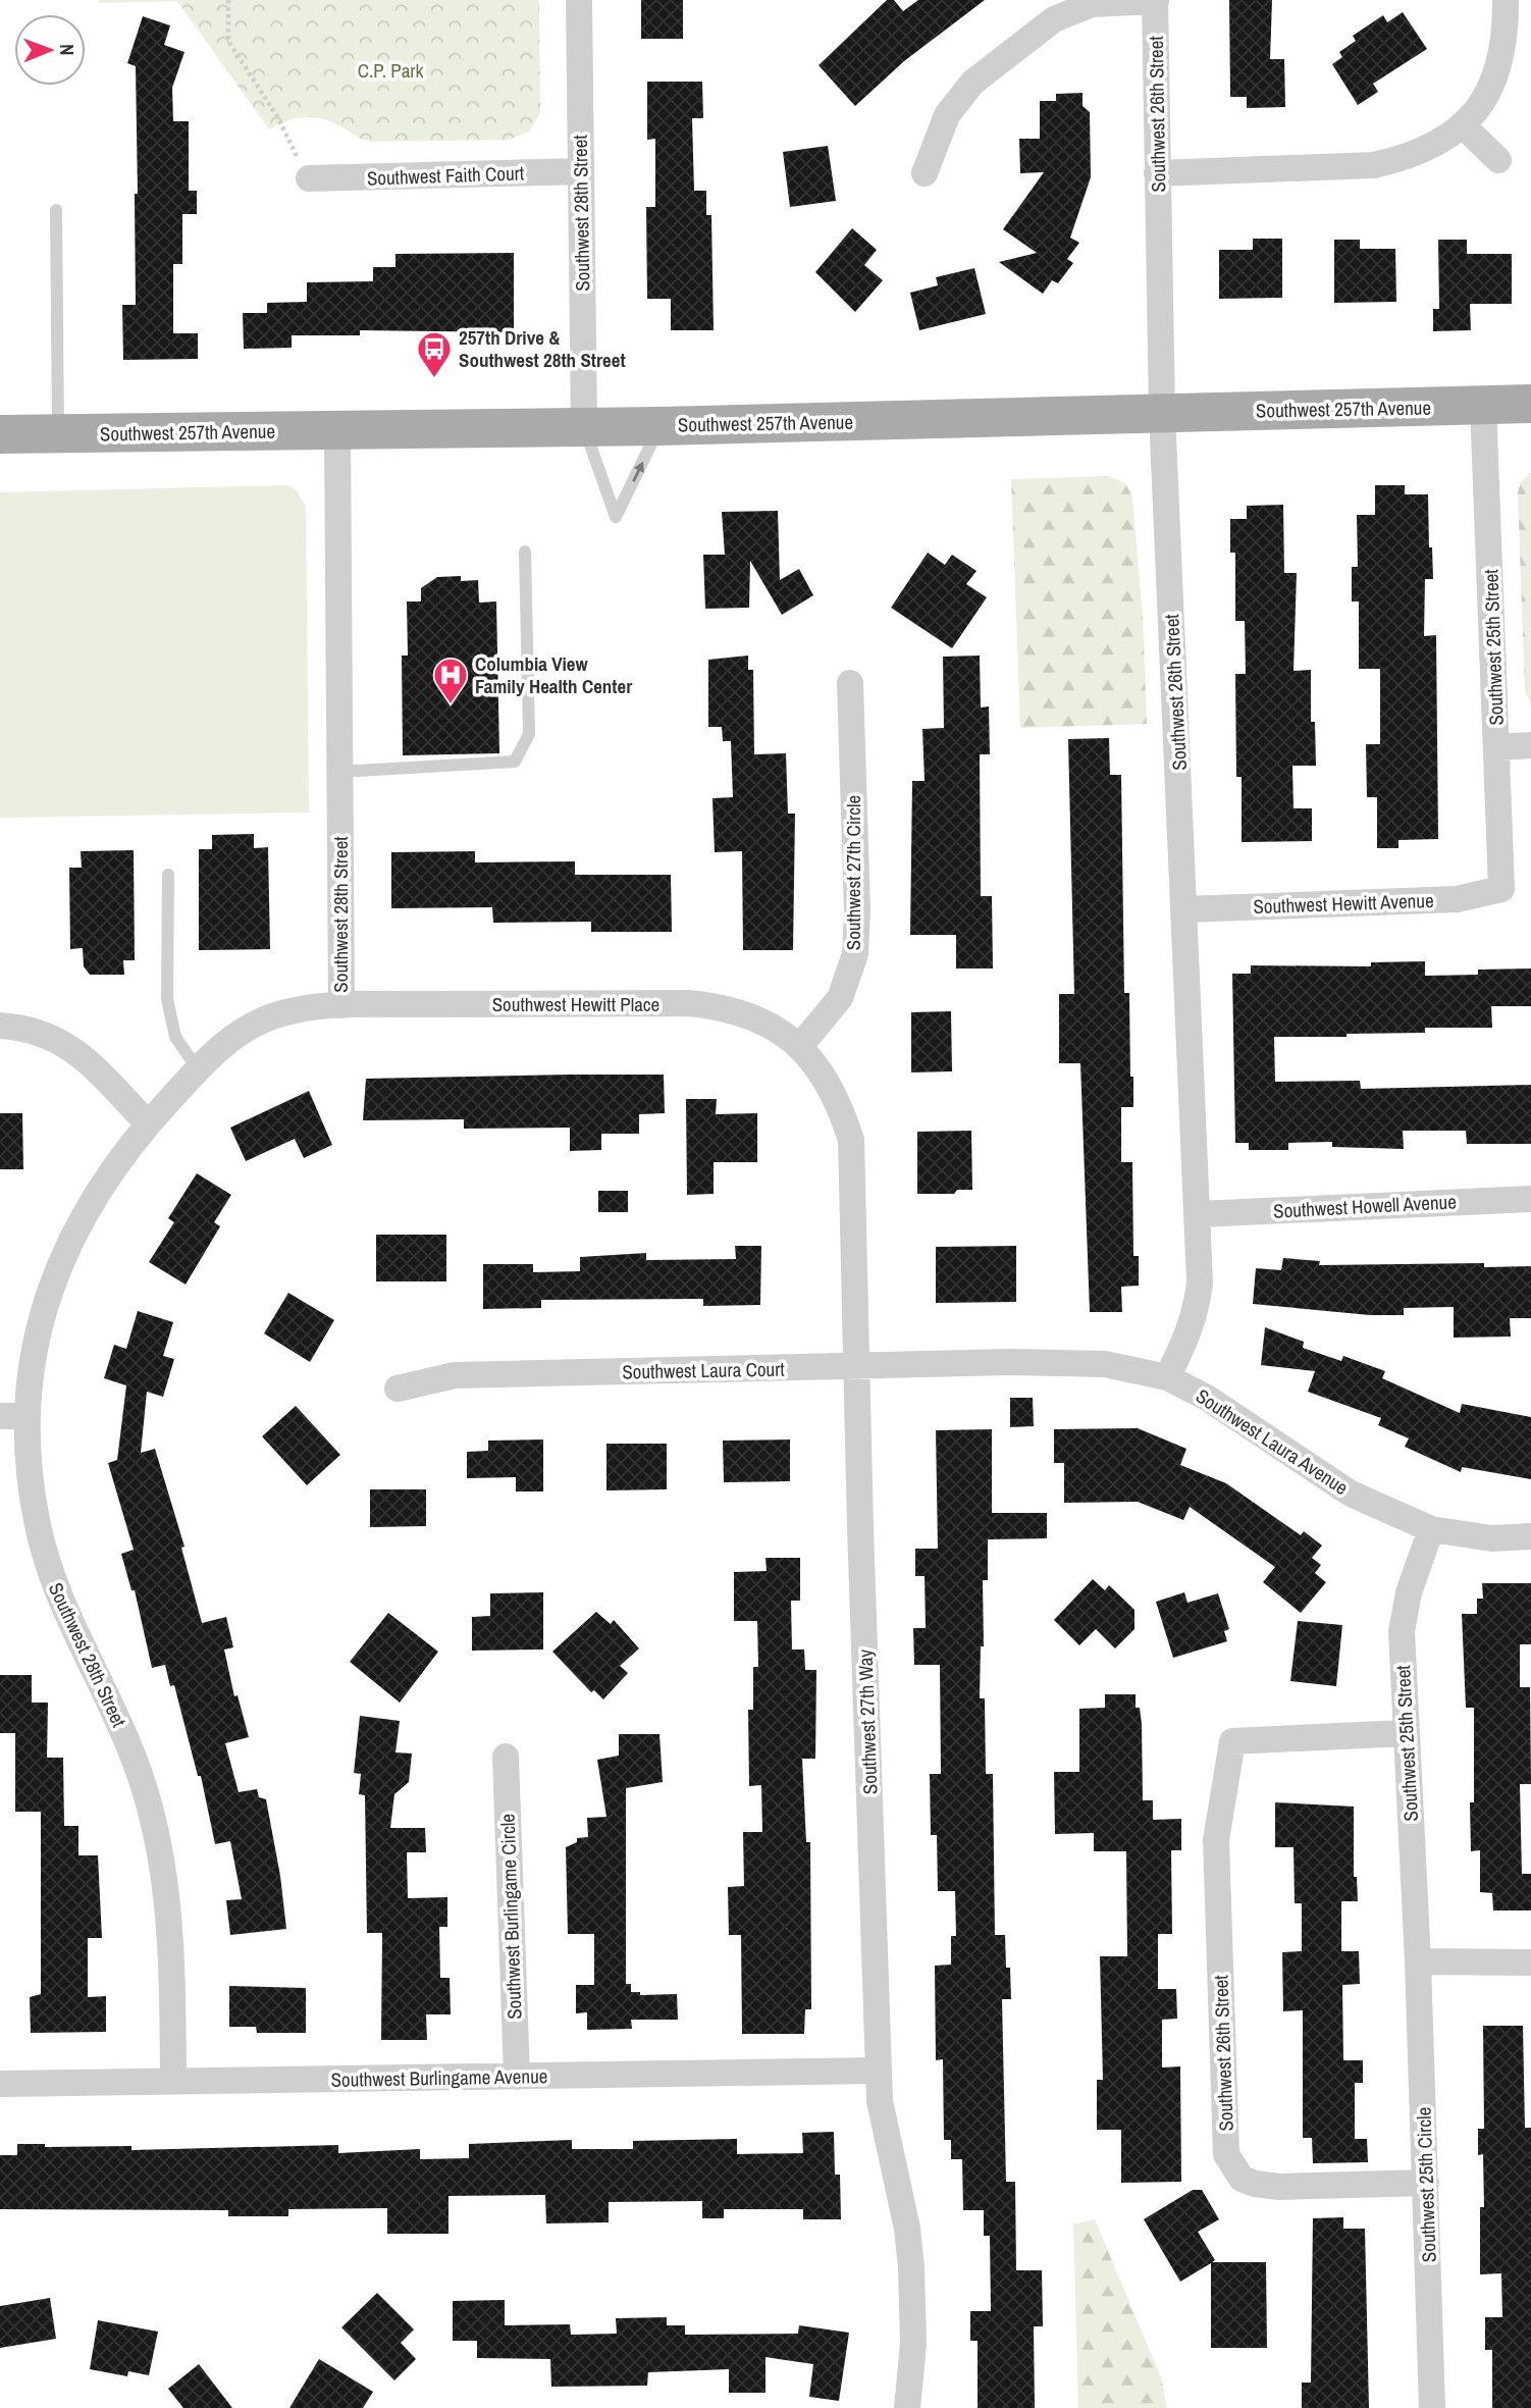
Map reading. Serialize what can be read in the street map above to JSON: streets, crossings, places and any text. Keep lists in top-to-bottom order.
{
  "streets": {
    "main road": ["Southwest 257th Avenue"],
    "street": [
      "Southwest 26th Street",
      "Southwest Faith Court",
      "Southwest 28th Street",
      "Southwest 25th Street",
      "Southwest 27th Circle",
      "Southwest Hewitt Avenue",
      "Southwest Hewitt Place",
      "Southwest Howell Avenue",
      "Southwest Laura Court",
      "Southwest Laura Avenue",
      "Southwest 27th Way",
      "Southwest Burlingame Circle",
      "Southwest Burlingame Avenue",
      "Southwest 25th Circle"
    ]
  },
  "crossings": [
    ["Southwest 26th Street", "Southwest 257th Avenue"],
    ["Southwest 26th Street", "Southwest 25th Street"],
    ["Southwest 26th Street", "Southwest Hewitt Avenue"],
    ["Southwest 26th Street", "Southwest Howell Avenue"],
    ["Southwest 26th Street", "Southwest Laura Avenue"],
    ["Southwest 26th Street", "Southwest 25th Circle"],
    ["Southwest Faith Court", "Southwest 28th Street"],
    ["Southwest 28th Street", "Southwest 257th Avenue"],
    ["Southwest 28th Street", "Southwest Hewitt Place"],
    ["Southwest 28th Street", "Southwest Burlingame Avenue"],
    ["Southwest 257th Avenue", "Southwest 25th Street"],
    ["Southwest 25th Street", "Southwest Hewitt Avenue"],
    ["Southwest 25th Street", "Southwest Laura Avenue"],
    ["Southwest 25th Street", "Southwest 25th Circle"],
    ["Southwest 27th Circle", "Southwest Hewitt Place"],
    ["Southwest 27th Circle", "Southwest 27th Way"],
    ["Southwest Hewitt Place", "Southwest 27th Way"],
    ["Southwest Laura Court", "Southwest Laura Avenue"],
    ["Southwest Laura Court", "Southwest 27th Way"],
    ["Southwest 27th Way", "Southwest Burlingame Avenue"],
    ["Southwest Burlingame Circle", "Southwest Burlingame Avenue"]
  ],
  "parks": ["C.P. Park"],
  "places": {
    "bus stop": ["257th Drive & Southwest 28th Street"],
    "hospital": ["Columbia View Family Health Center"]
  },
  "north": "right"
}
